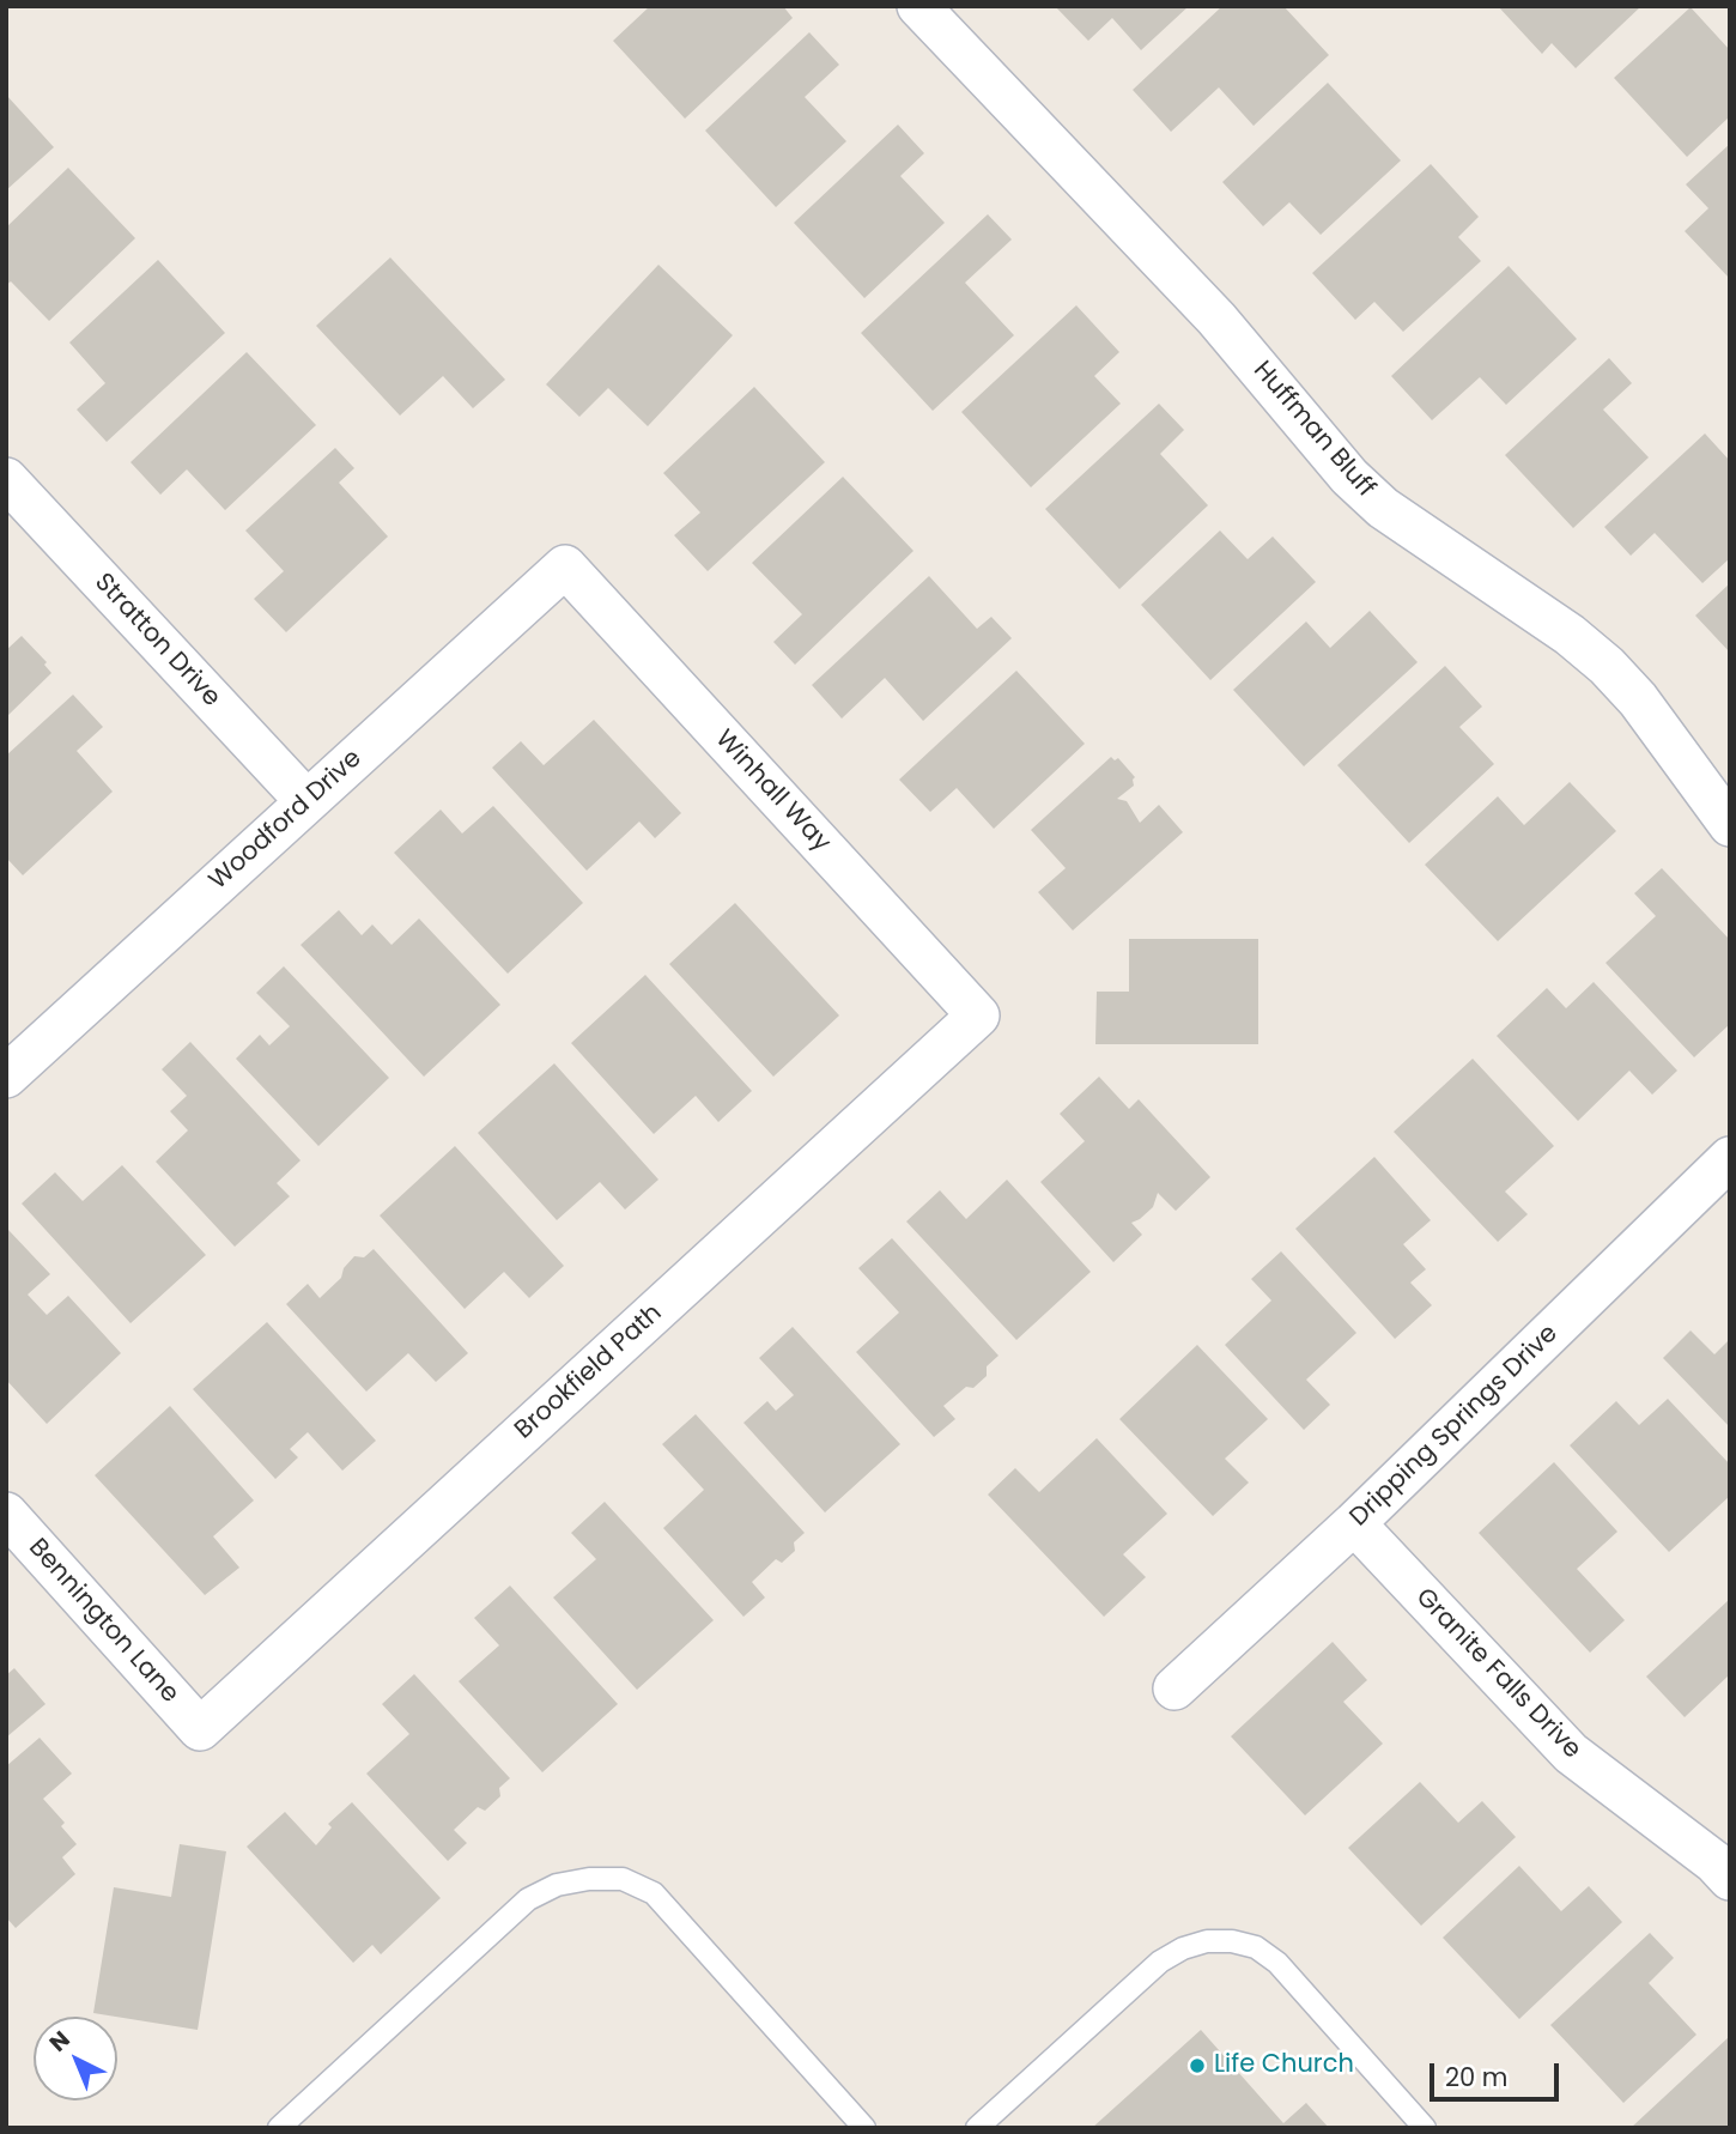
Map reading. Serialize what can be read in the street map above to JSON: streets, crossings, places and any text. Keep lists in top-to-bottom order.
{
  "streets": {
    "street": [
      "Huffman Bluff",
      "Stratton Drive",
      "Winhall Way",
      "Woodford Drive",
      "Brookfield Path",
      "Dripping Springs Drive",
      "Bennington Lane",
      "Granite Falls Drive"
    ]
  },
  "crossings": [
    ["Stratton Drive", "Woodford Drive"],
    ["Winhall Way", "Woodford Drive"],
    ["Winhall Way", "Brookfield Path"],
    ["Brookfield Path", "Bennington Lane"],
    ["Dripping Springs Drive", "Granite Falls Drive"]
  ],
  "places": ["Life Church"],
  "scale_bar": "20 m",
  "north": "top left"
}
